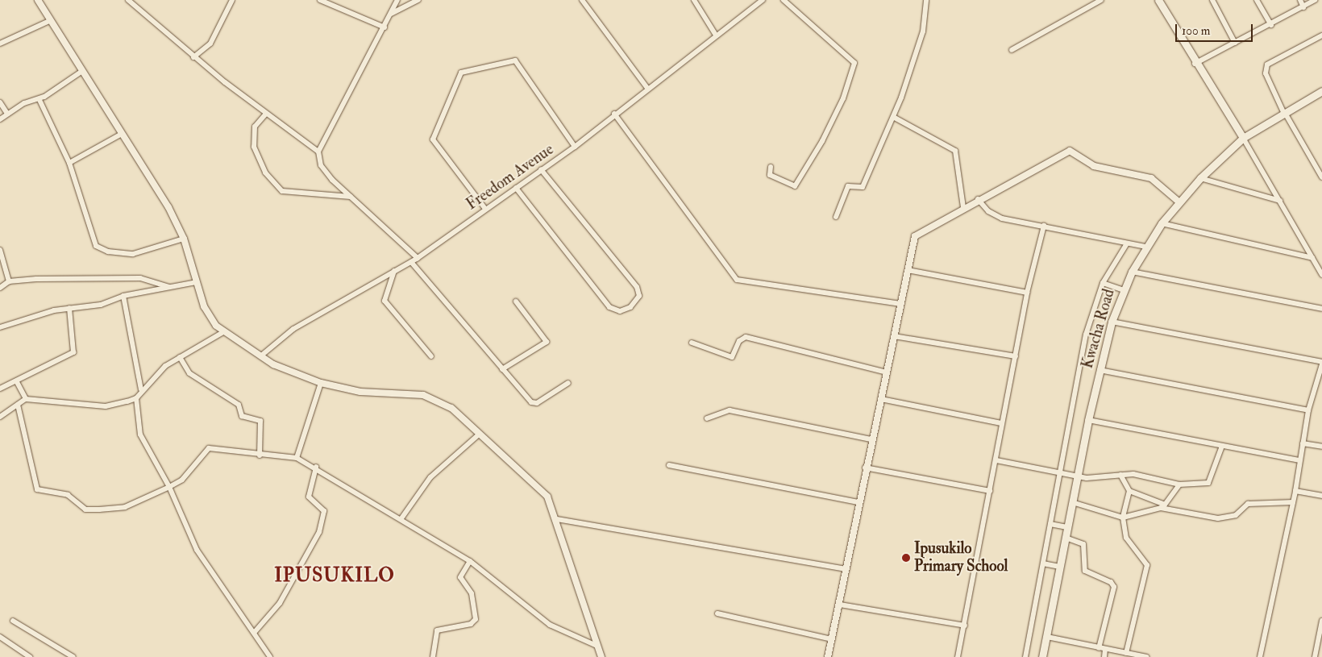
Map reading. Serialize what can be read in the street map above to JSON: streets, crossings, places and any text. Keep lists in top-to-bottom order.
{
  "streets": {
    "main road": ["Kwacha Road"],
    "street": ["Freedom Avenue"]
  },
  "districts": ["IPUSUKILO"],
  "places": ["Ipusukilo Primary School"],
  "scale_bar": "100 m"
}
